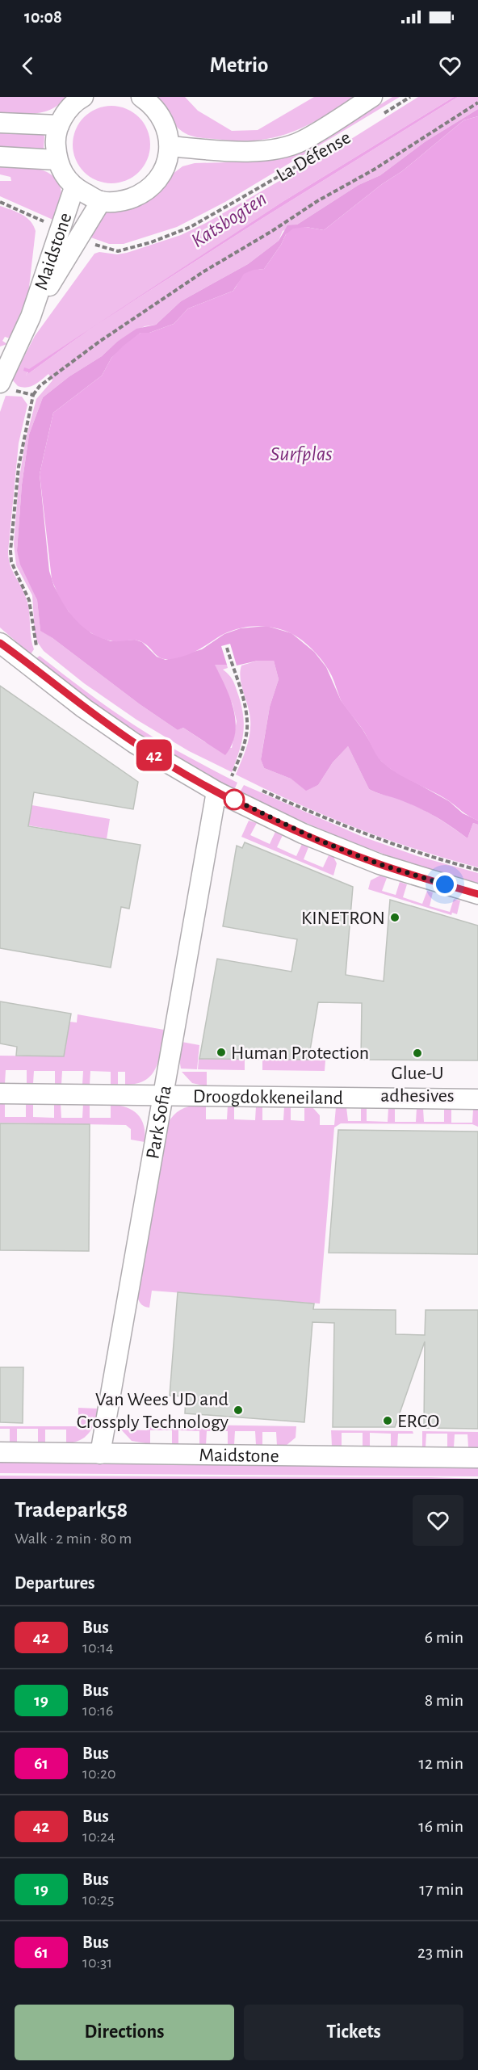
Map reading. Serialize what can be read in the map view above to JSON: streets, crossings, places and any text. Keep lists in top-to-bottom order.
{
  "streets": {
    "street": [
      "La Défense",
      "Maidstone",
      "Droogdokkeneiland",
      "Park Sofia"
    ]
  },
  "crossings": [
    ["La Défense", "Maidstone"],
    ["Maidstone", "Park Sofia"],
    ["Droogdokkeneiland", "Park Sofia"]
  ],
  "water": ["Katsbogten", "Surfplas"],
  "places": [
    "KINETRON",
    "Human Protection",
    "Glue-U adhesives",
    "Van Wees UD and Crossply Technology",
    "ERCO"
  ],
  "lines": ["bus line 42"],
  "page": {
    "status": "10:08",
    "header": "Metrio",
    "on_map": "42",
    "heading": [
      ["Tradepark58", "Walk · 2 min · 80 m"],
      "Departures"
    ],
    "list": [
      {
        "mark": "42",
        "name": "Bus",
        "note": "10:14",
        "value": "6 min"
      },
      {
        "mark": "19",
        "name": "Bus",
        "note": "10:16",
        "value": "8 min"
      },
      {
        "mark": "61",
        "name": "Bus",
        "note": "10:20",
        "value": "12 min"
      },
      {
        "mark": "42",
        "name": "Bus",
        "note": "10:24",
        "value": "16 min"
      },
      {
        "mark": "19",
        "name": "Bus",
        "note": "10:25",
        "value": "17 min"
      },
      {
        "mark": "61",
        "name": "Bus",
        "note": "10:31",
        "value": "23 min"
      }
    ],
    "buttons": ["Directions", "Tickets"]
  }
}
